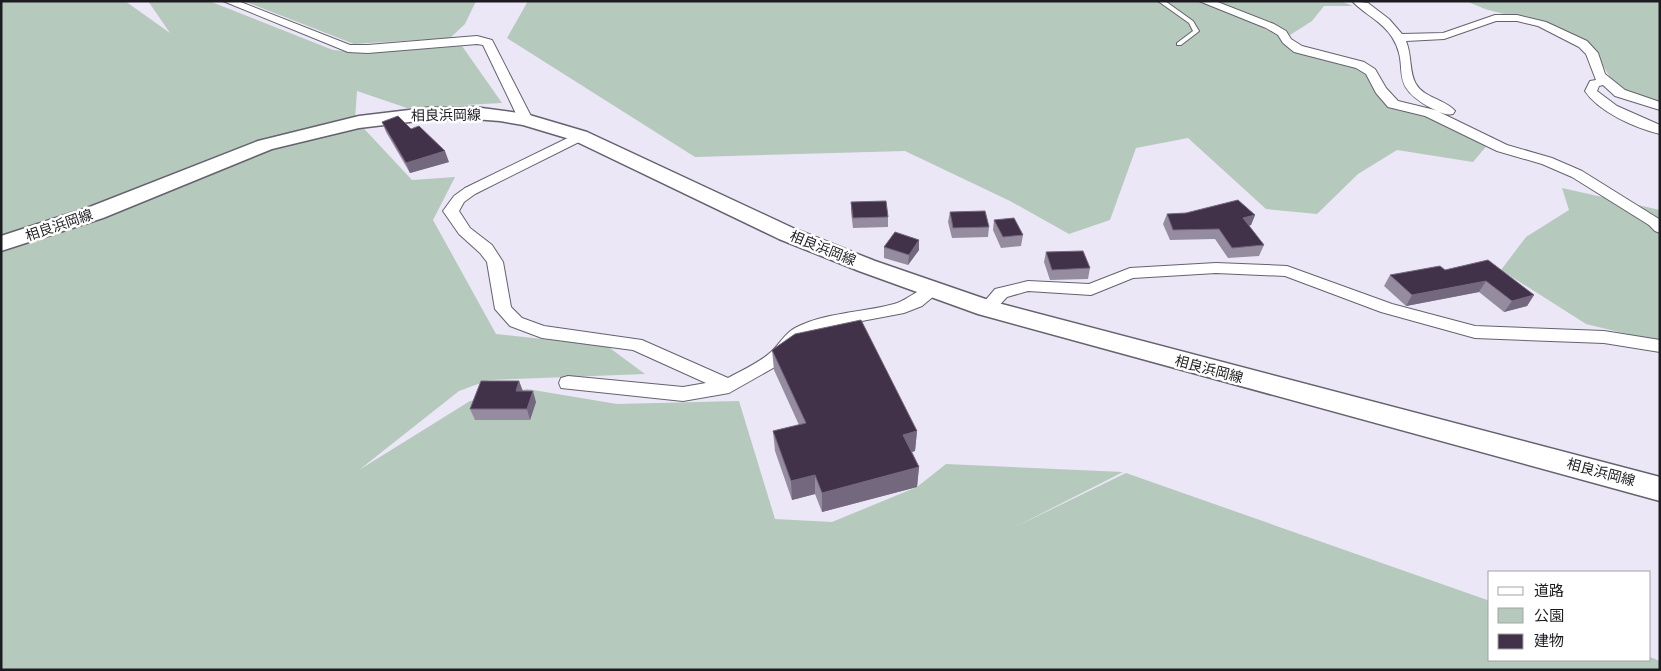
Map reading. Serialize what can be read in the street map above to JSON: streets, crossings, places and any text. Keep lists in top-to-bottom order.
{
  "streets": {
    "main road": ["相良浜岡線"]
  },
  "legend": ["道路", "公園", "建物"]
}
